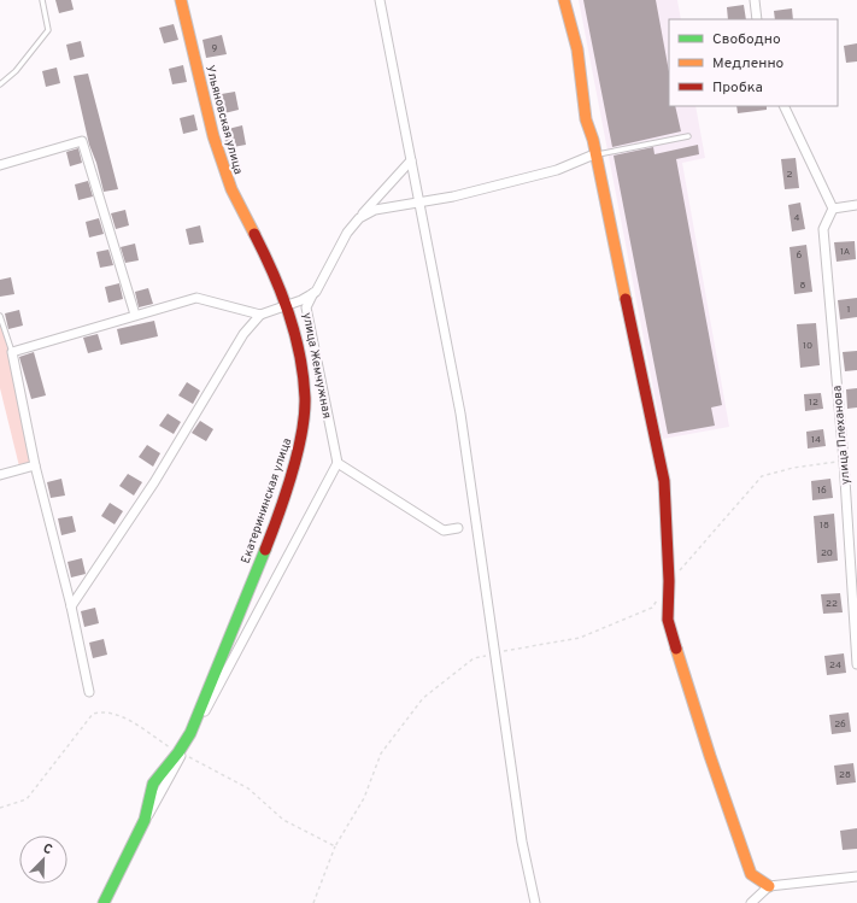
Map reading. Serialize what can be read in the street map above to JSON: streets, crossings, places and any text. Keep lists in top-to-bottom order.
{
  "streets": {
    "street": [
      "Ульяновская улица",
      "улица Жемчужная",
      "улица Плеханова",
      "Екатерининская улица"
    ]
  },
  "crossings": [
    ["Ульяновская улица", "Екатерининская улица"],
    ["улица Жемчужная", "Екатерининская улица"]
  ],
  "house_numbers": [
    "9",
    "2",
    "4",
    "1А",
    "6",
    "8",
    "1",
    "10",
    "12",
    "14",
    "16",
    "18",
    "20",
    "22",
    "24",
    "26",
    "28"
  ],
  "legend": ["Свободно", "Медленно", "Пробка"],
  "north": "top right"
}
